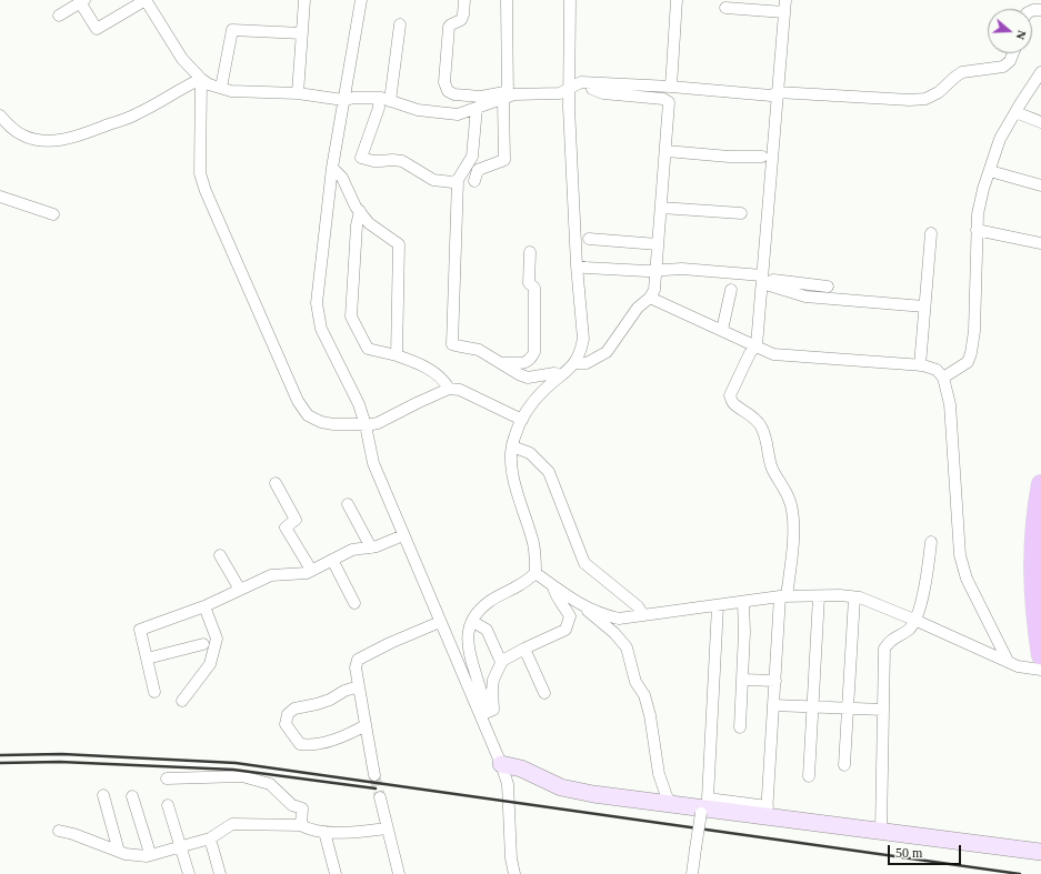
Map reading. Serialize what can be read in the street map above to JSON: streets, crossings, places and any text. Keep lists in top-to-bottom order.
{
  "scale_bar": "50 m",
  "north": "right"
}
